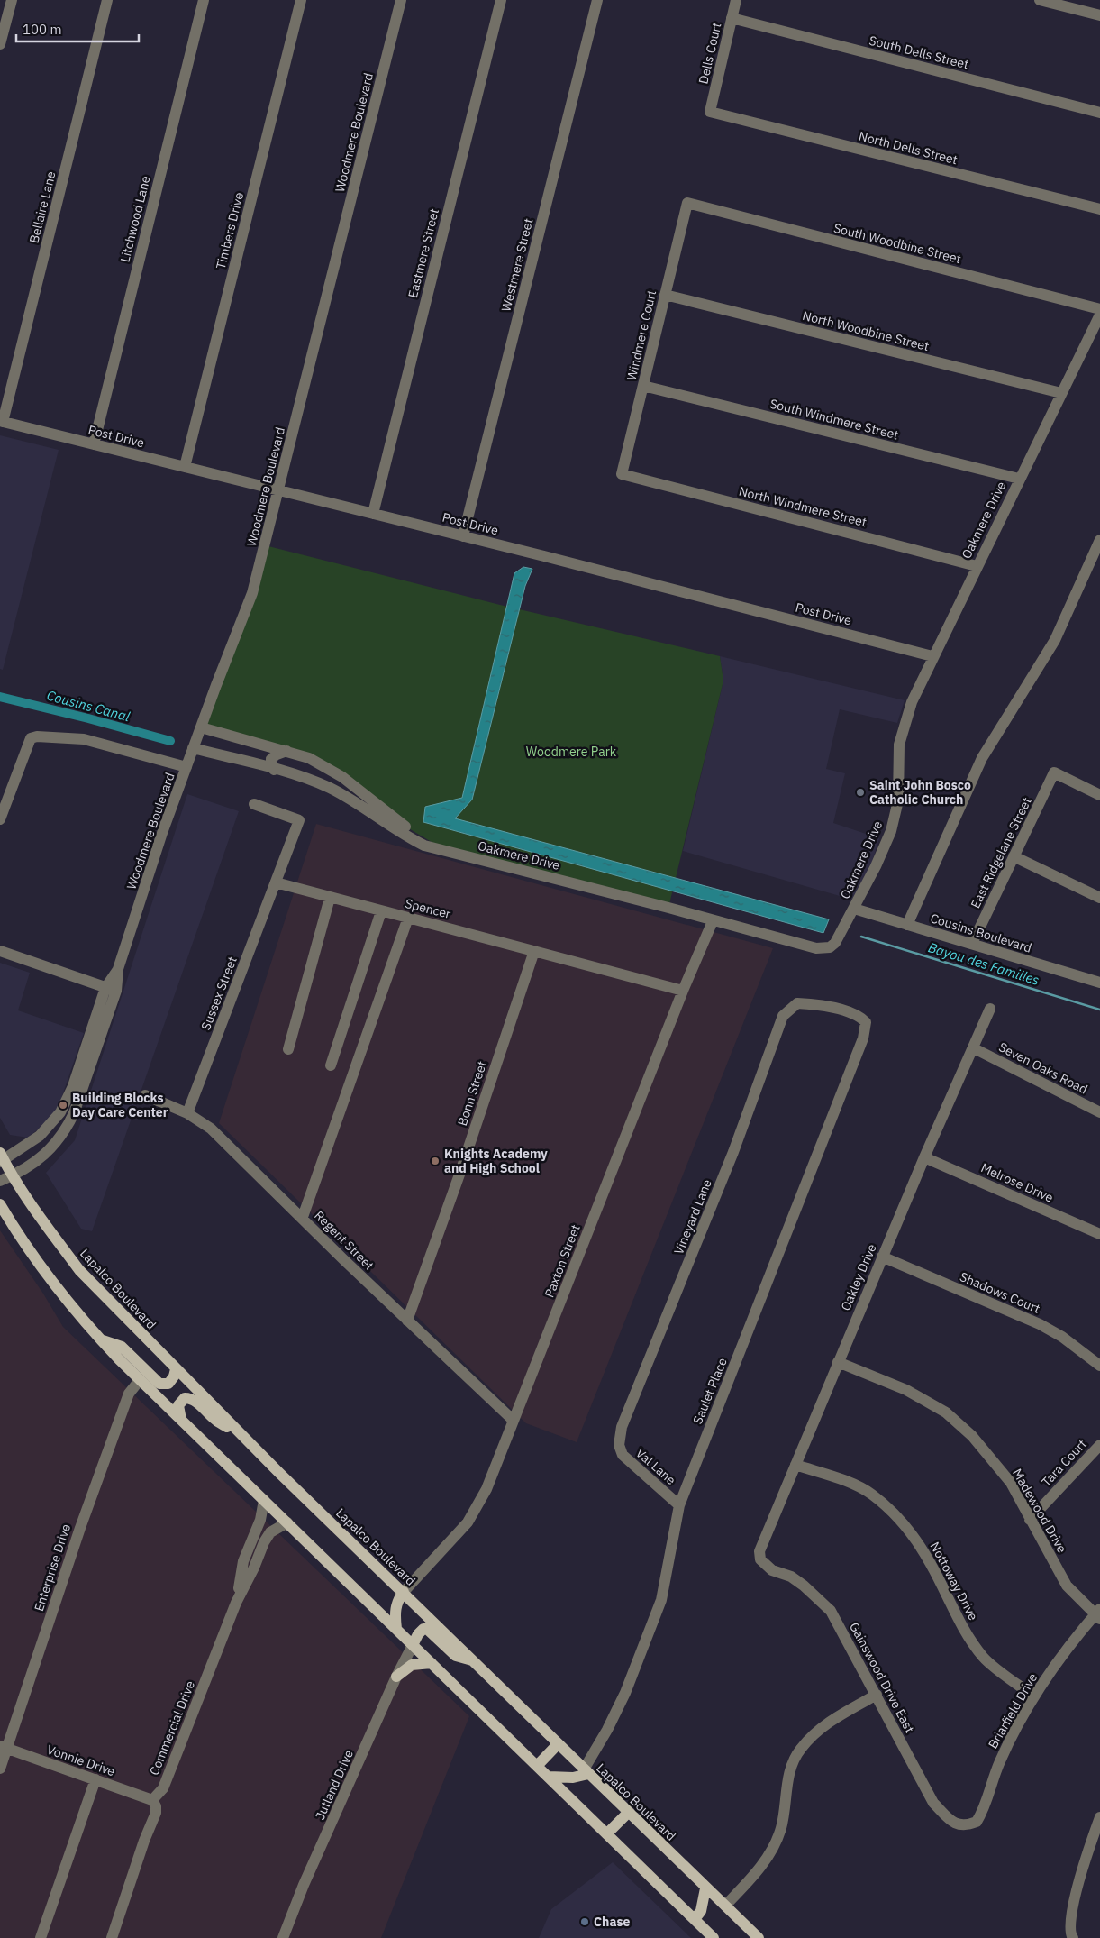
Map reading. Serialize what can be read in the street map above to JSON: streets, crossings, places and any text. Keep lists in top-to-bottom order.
{
  "streets": {
    "main road": ["Lapalco Boulevard"],
    "street": [
      "South Dells Street",
      "Dells Court",
      "Woodmere Boulevard",
      "North Dells Street",
      "Bellaire Lane",
      "Litchwood Lane",
      "Timbers Drive",
      "South Woodbine Street",
      "Eastmere Street",
      "Westmere Street",
      "North Woodbine Street",
      "Windmere Court",
      "South Windmere Street",
      "Post Drive",
      "North Windmere Street",
      "Oakmere Drive",
      "East Ridgelane Street",
      "Spencer",
      "Cousins Boulevard",
      "Sussex Street",
      "Seven Oaks Road",
      "Bonn Street",
      "Melrose Drive",
      "Vineyard Lane",
      "Regent Street",
      "Paxton Street",
      "Oakley Drive",
      "Shadows Court",
      "Saulet Place",
      "Tara Court",
      "Val Lane",
      "Madewood Drive",
      "Enterprise Drive",
      "Nottoway Drive",
      "Gainswood Drive East",
      "Briarfield Drive",
      "Commercial Drive",
      "Vonnie Drive",
      "Jutland Drive"
    ]
  },
  "crossings": [
    ["South Dells Street", "Dells Court"],
    ["Dells Court", "North Dells Street"],
    ["Woodmere Boulevard", "Post Drive"],
    ["Woodmere Boulevard", "Oakmere Drive"],
    ["Woodmere Boulevard", "Lapalco Boulevard"],
    ["Bellaire Lane", "Post Drive"],
    ["Litchwood Lane", "Post Drive"],
    ["Timbers Drive", "Post Drive"],
    ["South Woodbine Street", "Windmere Court"],
    ["Eastmere Street", "Post Drive"],
    ["Westmere Street", "Post Drive"],
    ["North Woodbine Street", "Windmere Court"],
    ["North Woodbine Street", "Oakmere Drive"],
    ["Windmere Court", "South Windmere Street"],
    ["Windmere Court", "North Windmere Street"],
    ["South Windmere Street", "Oakmere Drive"],
    ["Post Drive", "Oakmere Drive"],
    ["North Windmere Street", "Oakmere Drive"],
    ["Oakmere Drive", "Cousins Boulevard"],
    ["Oakmere Drive", "Paxton Street"],
    ["East Ridgelane Street", "Cousins Boulevard"],
    ["Spencer", "Sussex Street"],
    ["Spencer", "Bonn Street"],
    ["Spencer", "Paxton Street"],
    ["Sussex Street", "Regent Street"],
    ["Seven Oaks Road", "Oakley Drive"],
    ["Bonn Street", "Regent Street"],
    ["Melrose Drive", "Oakley Drive"],
    ["Vineyard Lane", "Saulet Place"],
    ["Vineyard Lane", "Val Lane"],
    ["Regent Street", "Paxton Street"],
    ["Paxton Street", "Lapalco Boulevard"],
    ["Oakley Drive", "Shadows Court"],
    ["Oakley Drive", "Madewood Drive"],
    ["Oakley Drive", "Nottoway Drive"],
    ["Oakley Drive", "Gainswood Drive East"],
    ["Lapalco Boulevard", "Saulet Place"],
    ["Saulet Place", "Val Lane"],
    ["Tara Court", "Madewood Drive"],
    ["Madewood Drive", "Briarfield Drive"],
    ["Enterprise Drive", "Vonnie Drive"],
    ["Nottoway Drive", "Briarfield Drive"],
    ["Gainswood Drive East", "Briarfield Drive"],
    ["Commercial Drive", "Vonnie Drive"]
  ],
  "water": ["Cousins Canal", "Bayou des Familles"],
  "parks": ["Woodmere Park"],
  "places": [
    "Saint John Bosco Catholic Church",
    "Building Blocks Day Care Center",
    "Knights Academy and High School",
    "Chase"
  ],
  "scale_bar": "100 m"
}
